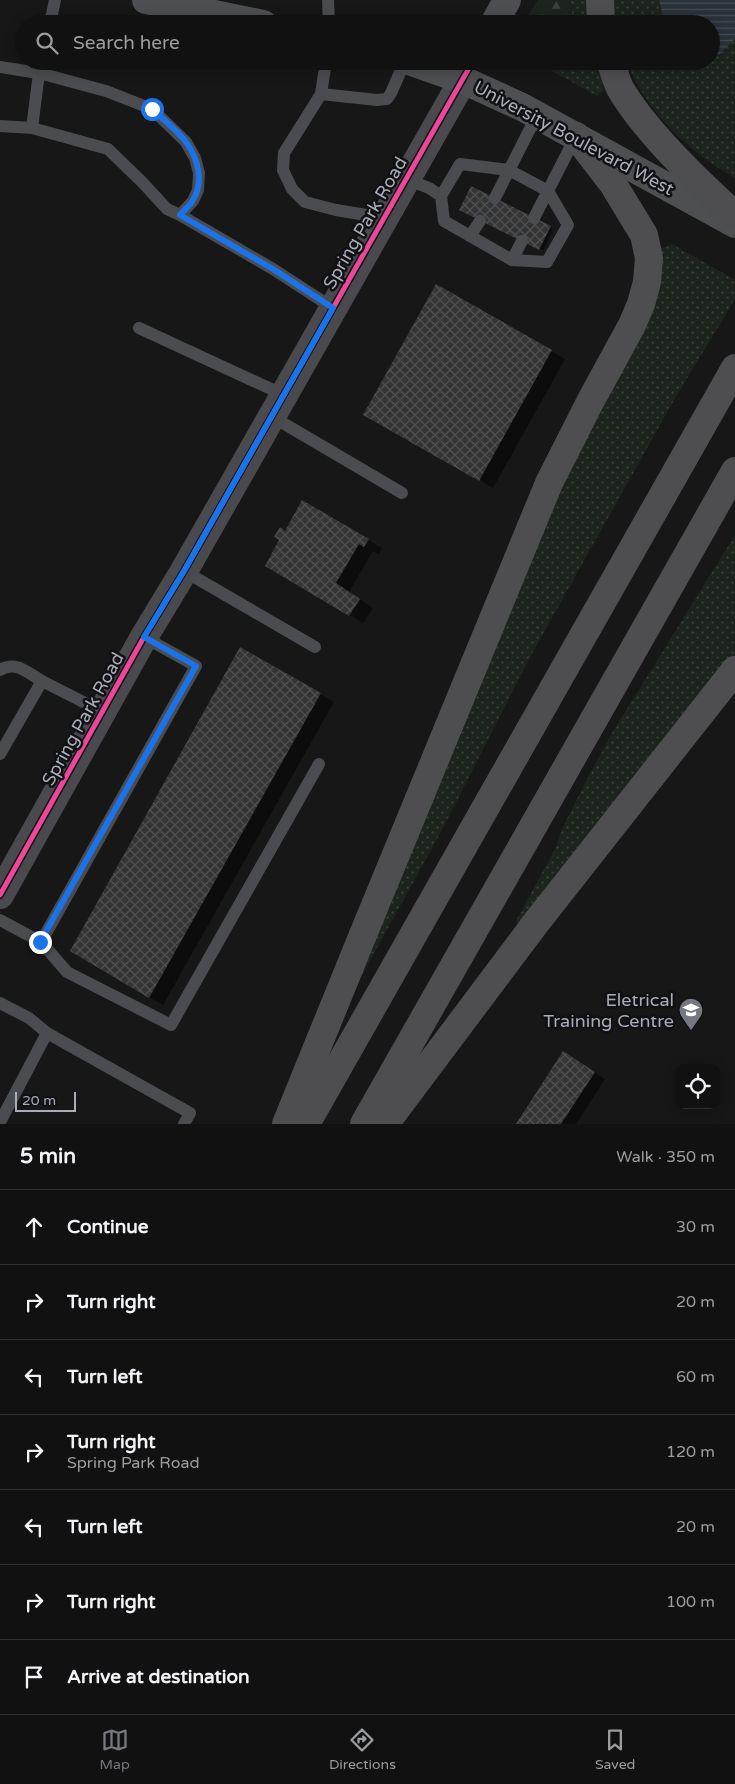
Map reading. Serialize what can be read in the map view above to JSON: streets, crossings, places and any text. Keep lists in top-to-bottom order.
{
  "streets": {
    "main road": ["University Boulevard West", "Spring Park Road"]
  },
  "crossings": [
    ["University Boulevard West", "Spring Park Road"]
  ],
  "places": {
    "school or university": ["Eletrical Training Centre"]
  },
  "scale_bar": "20 m",
  "page": {
    "search": "Search here",
    "scale": "20 m",
    "heading": ["5 min", "Walk · 350 m"],
    "list": [
      ["Continue", "30 m"],
      ["Turn right", "20 m"],
      ["Turn left", "60 m"],
      ["Turn right", "Spring Park Road", "120 m"],
      ["Turn left", "20 m"],
      ["Turn right", "100 m"],
      "Arrive at destination"
    ],
    "nav": ["Map", "Directions", "Saved"]
  }
}
